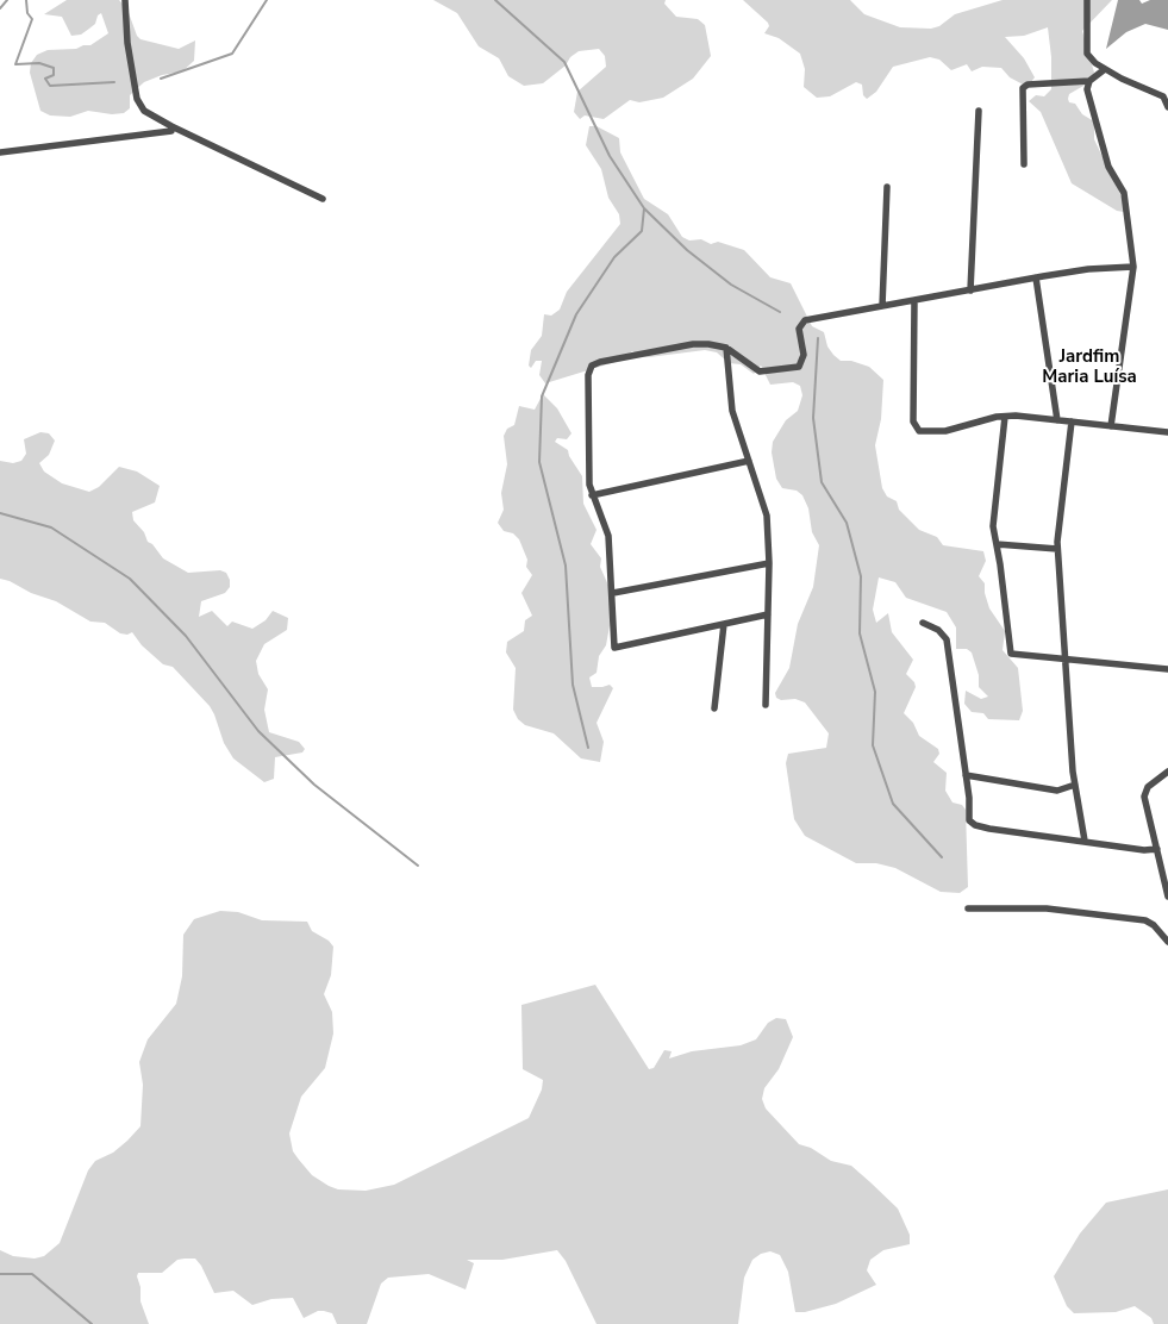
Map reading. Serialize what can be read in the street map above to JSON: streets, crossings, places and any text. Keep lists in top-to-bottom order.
{
  "districts": ["Jardfim Maria Luísa"]
}
